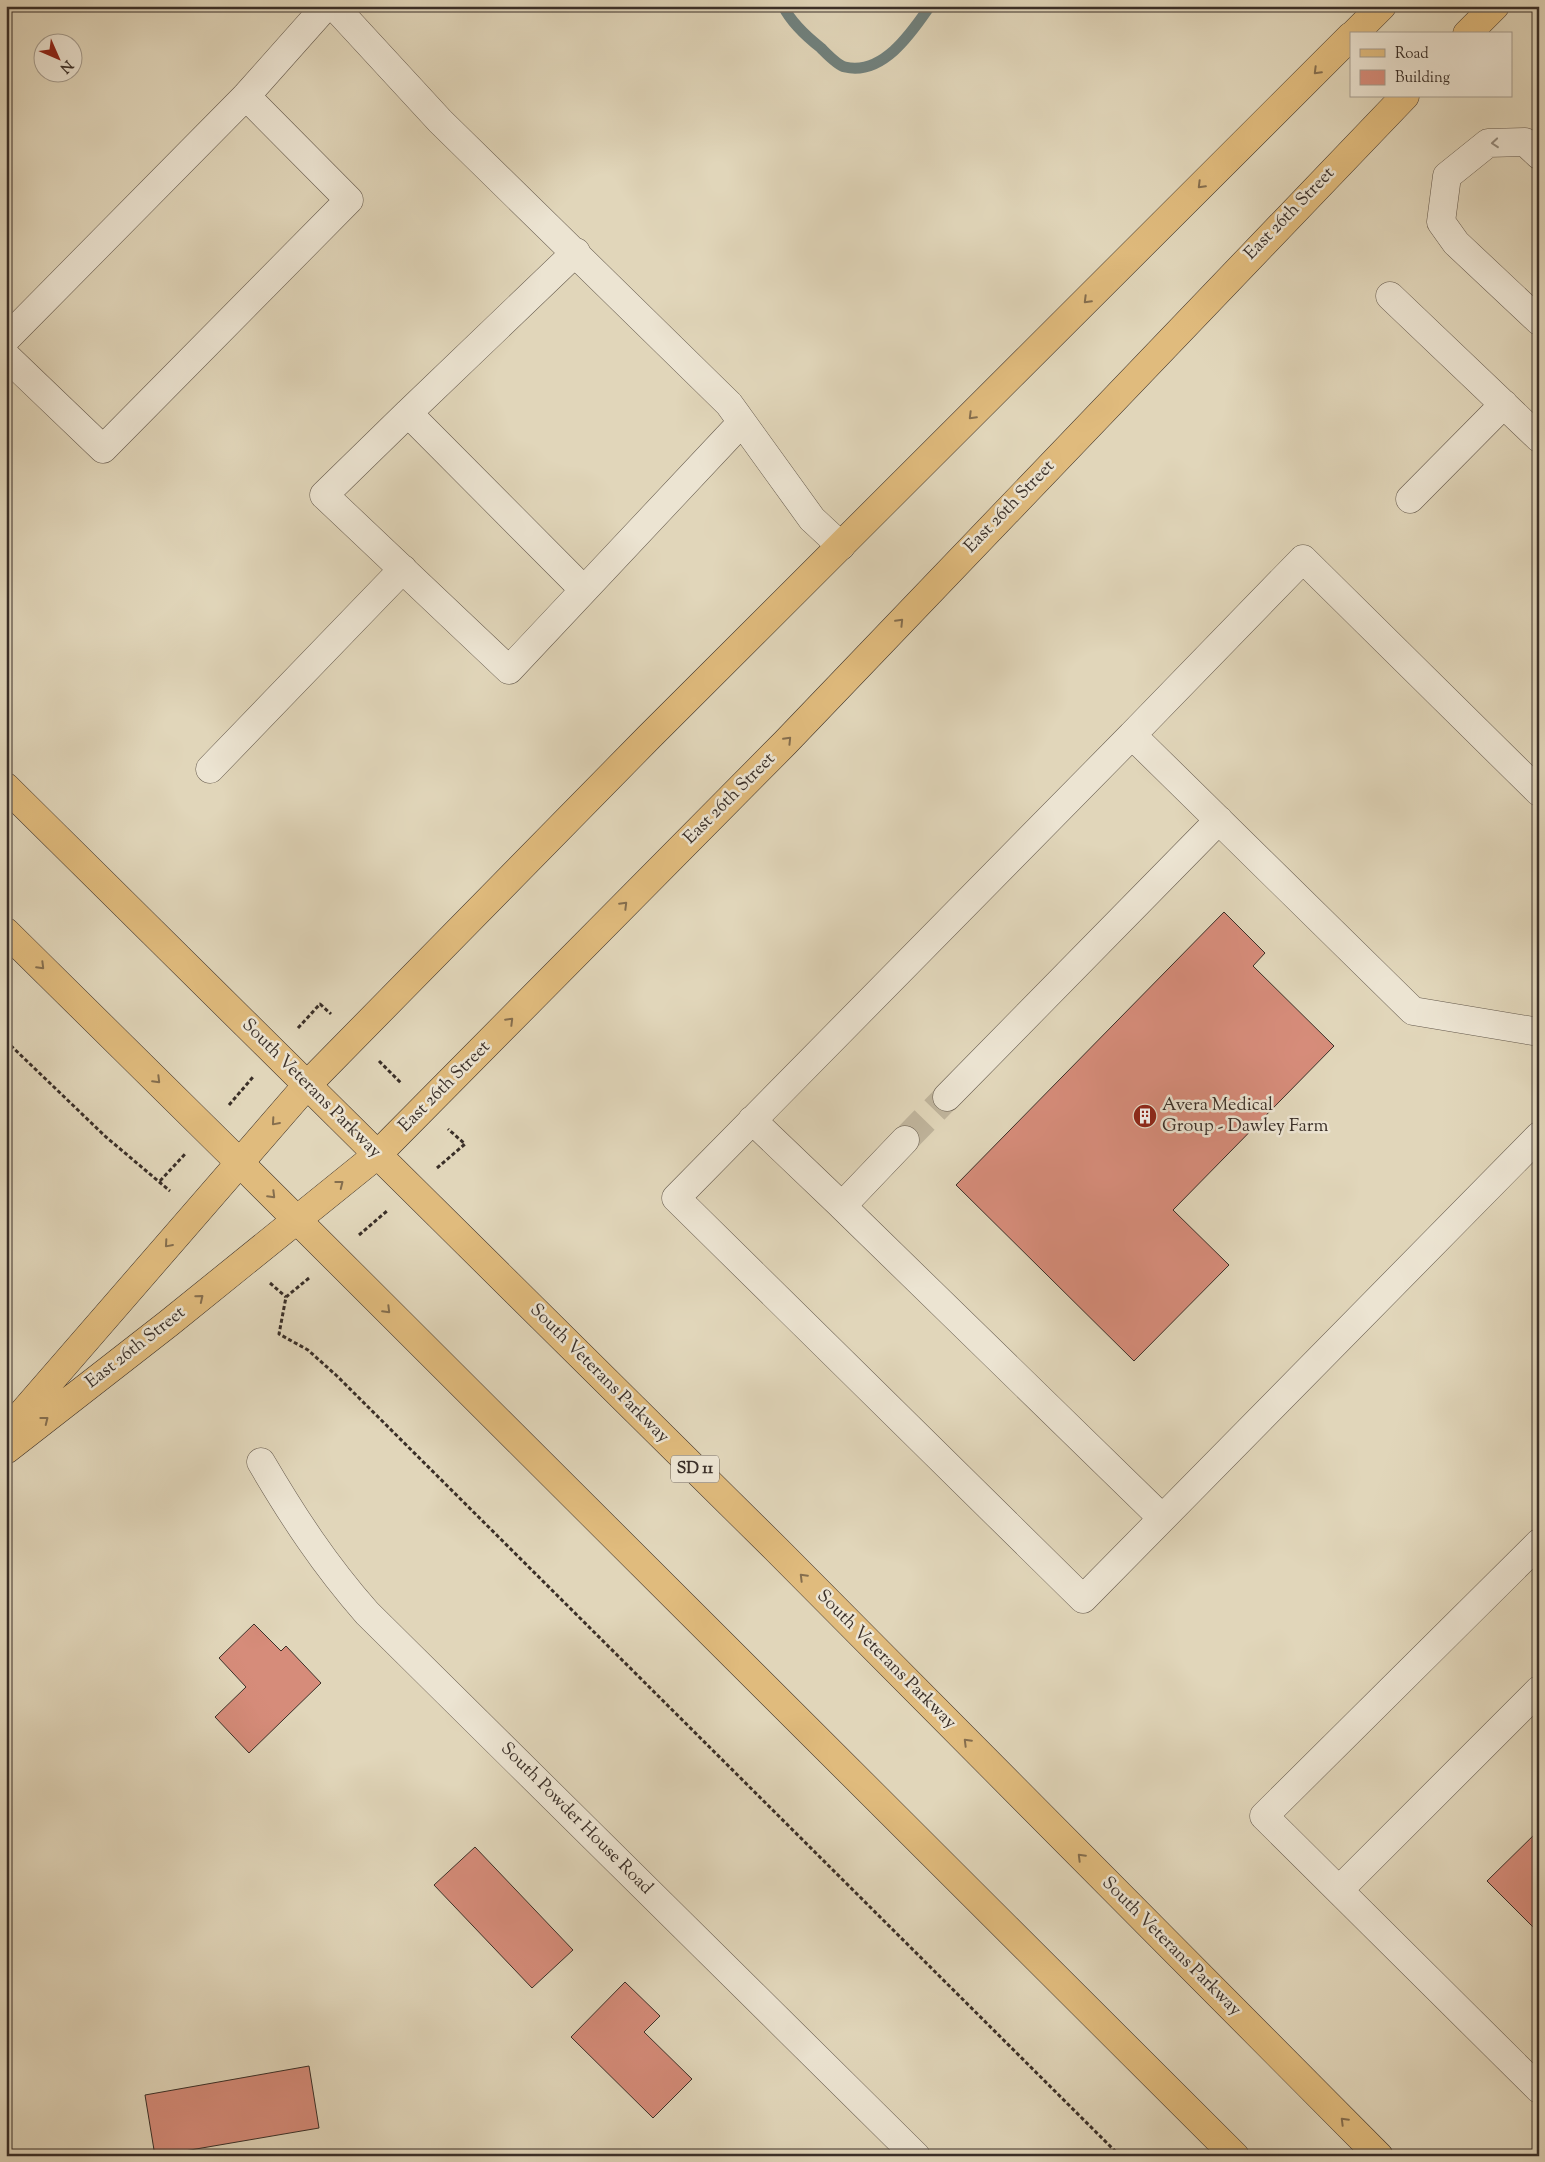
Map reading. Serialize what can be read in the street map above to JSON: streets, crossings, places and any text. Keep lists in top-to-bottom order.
{
  "streets": {
    "main road": ["East 26th Street", "South Veterans Parkway", "SD 11"],
    "street": ["South Powder House Road"]
  },
  "crossings": [
    ["East 26th Street", "South Veterans Parkway"]
  ],
  "places": {
    "building": ["Avera Medical Group - Dawley Farm"]
  },
  "legend": ["Road", "Building"],
  "north": "bottom right"
}
